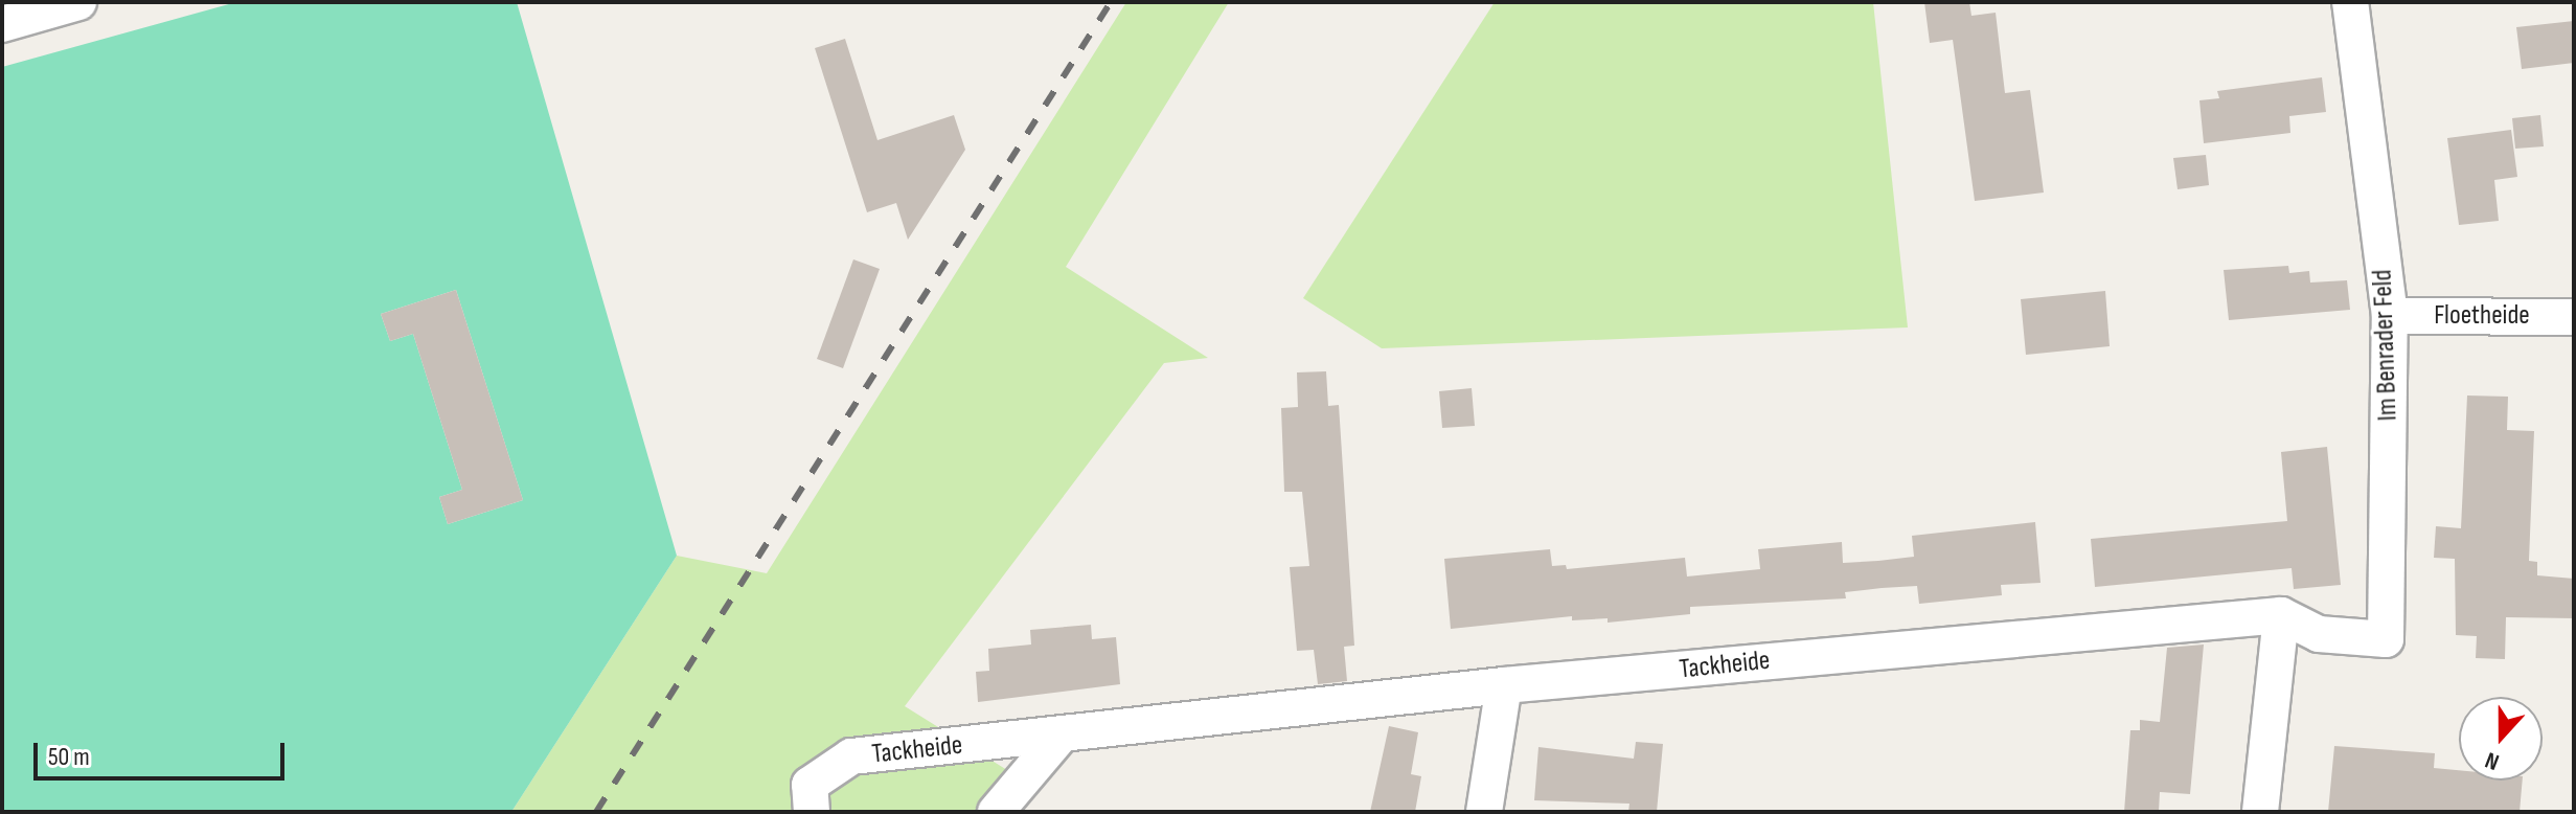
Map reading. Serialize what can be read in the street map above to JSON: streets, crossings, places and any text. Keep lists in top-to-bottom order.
{
  "streets": {
    "street": ["Floetheide", "Im Benrader Feld", "Tackheide"]
  },
  "crossings": [
    ["Floetheide", "Im Benrader Feld"],
    ["Im Benrader Feld", "Tackheide"]
  ],
  "scale_bar": "50 m",
  "north": "bottom"
}
